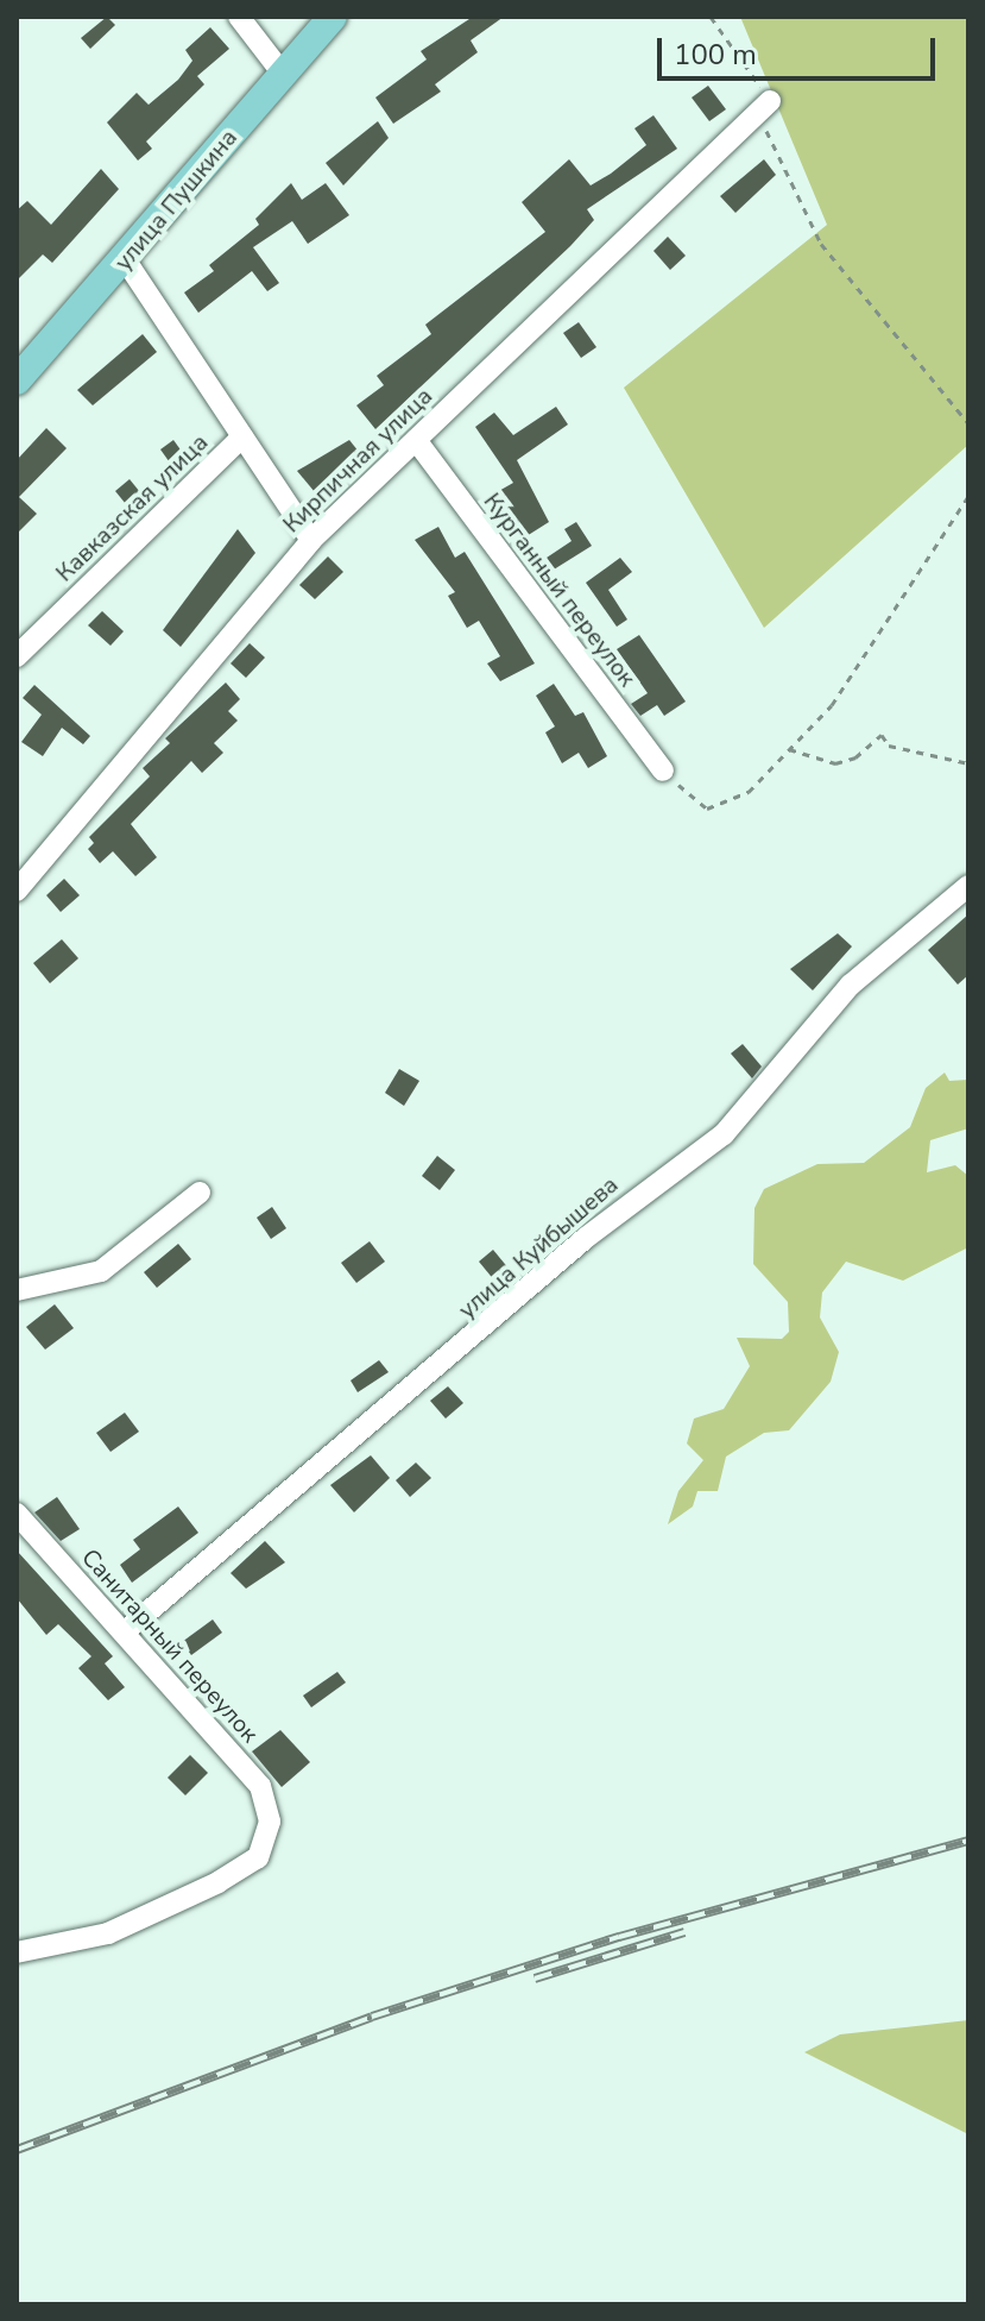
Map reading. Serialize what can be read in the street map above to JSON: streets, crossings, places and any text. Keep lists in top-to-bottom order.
{
  "streets": {
    "main road": ["улица Пушкина"],
    "street": [
      "Кирпичная улица",
      "Кавказская улица",
      "Курганный переулок",
      "улица Куйбышева",
      "Санитарный переулок"
    ]
  },
  "crossings": [
    ["Кирпичная улица", "Курганный переулок"],
    ["улица Куйбышева", "Санитарный переулок"]
  ],
  "scale_bar": "100 m"
}
